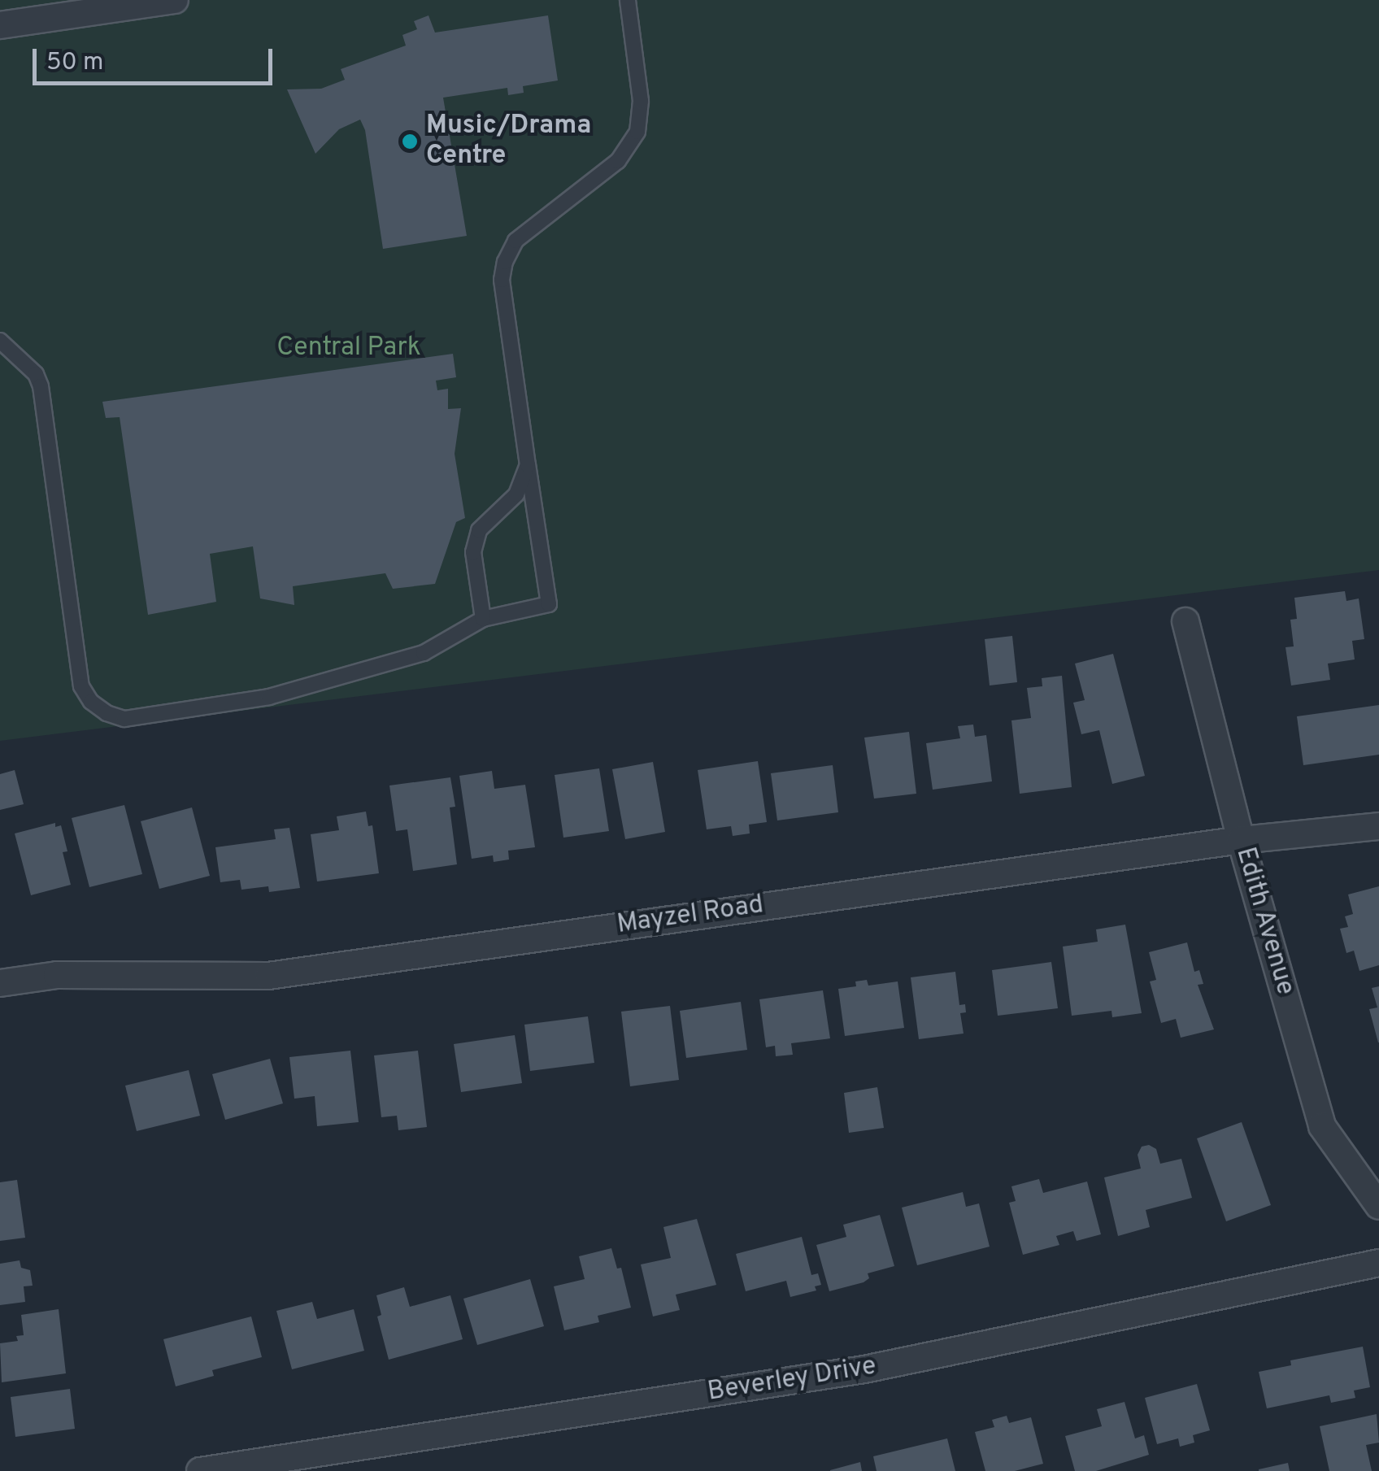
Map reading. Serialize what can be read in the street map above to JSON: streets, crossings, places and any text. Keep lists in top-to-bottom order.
{
  "streets": {
    "street": ["Mayzel Road", "Edith Avenue", "Beverley Drive"]
  },
  "crossings": [
    ["Mayzel Road", "Edith Avenue"]
  ],
  "parks": ["Central Park"],
  "places": ["Music/Drama Centre"],
  "scale_bar": "50 m"
}
